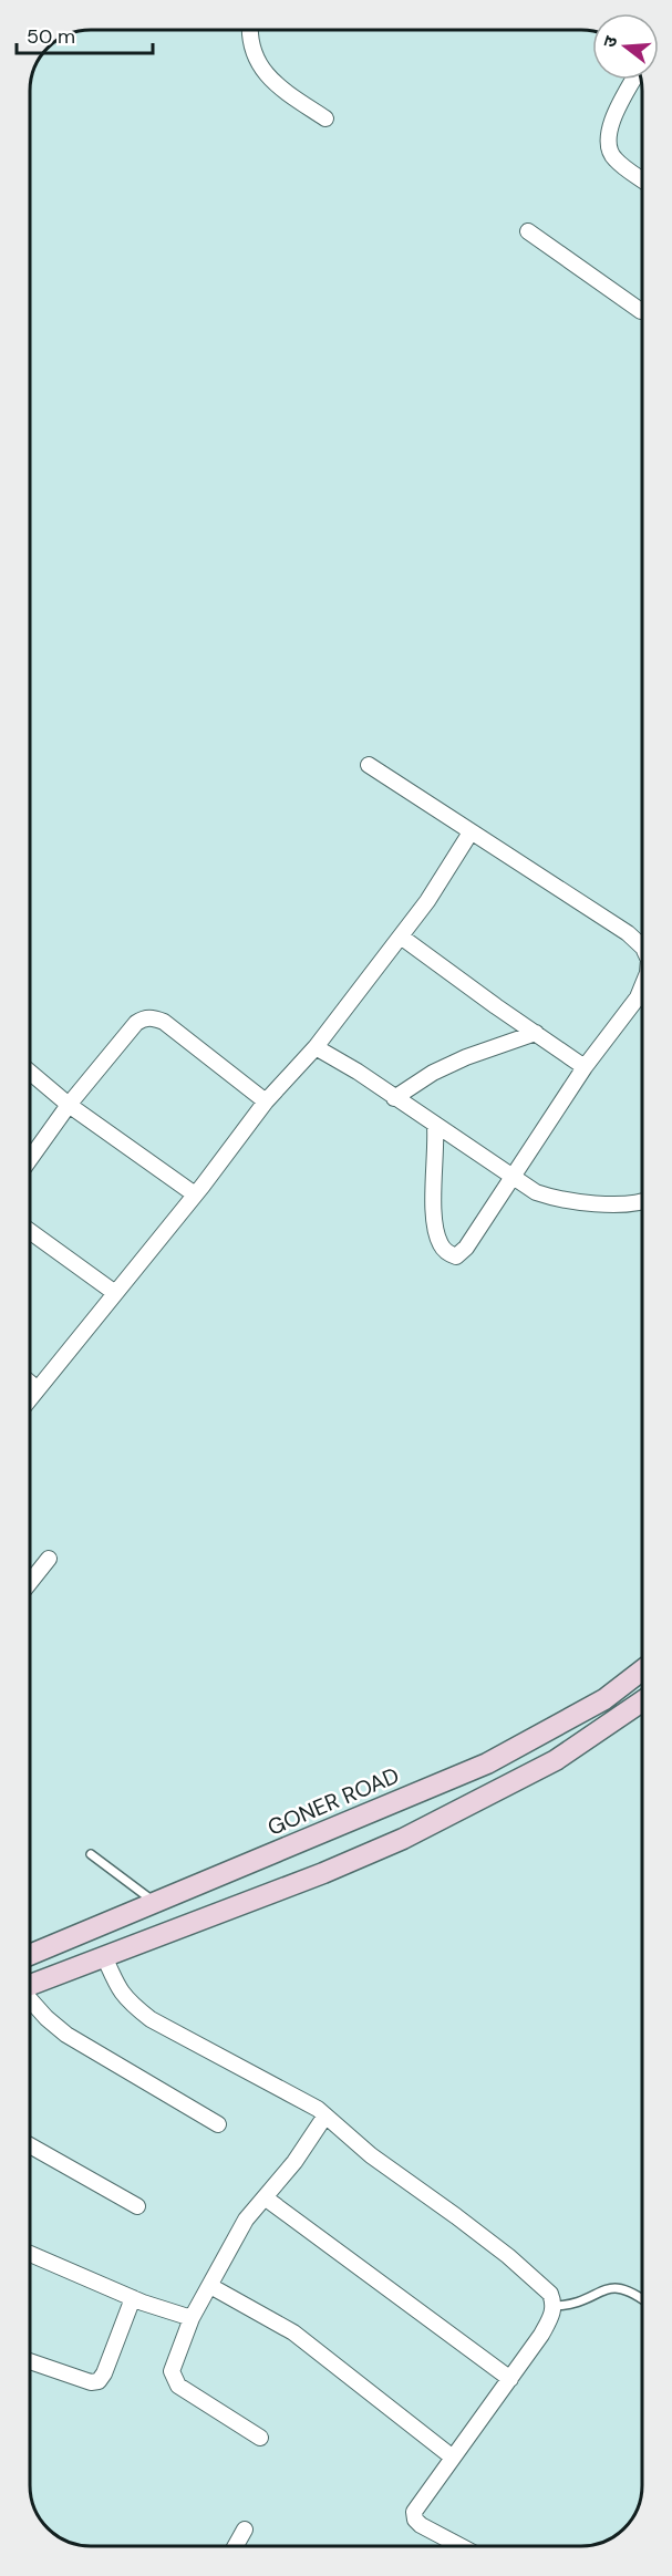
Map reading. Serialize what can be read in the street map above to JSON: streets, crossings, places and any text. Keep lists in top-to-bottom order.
{
  "streets": {
    "street": ["GONER ROAD"]
  },
  "scale_bar": "50 m",
  "north": "left"
}
